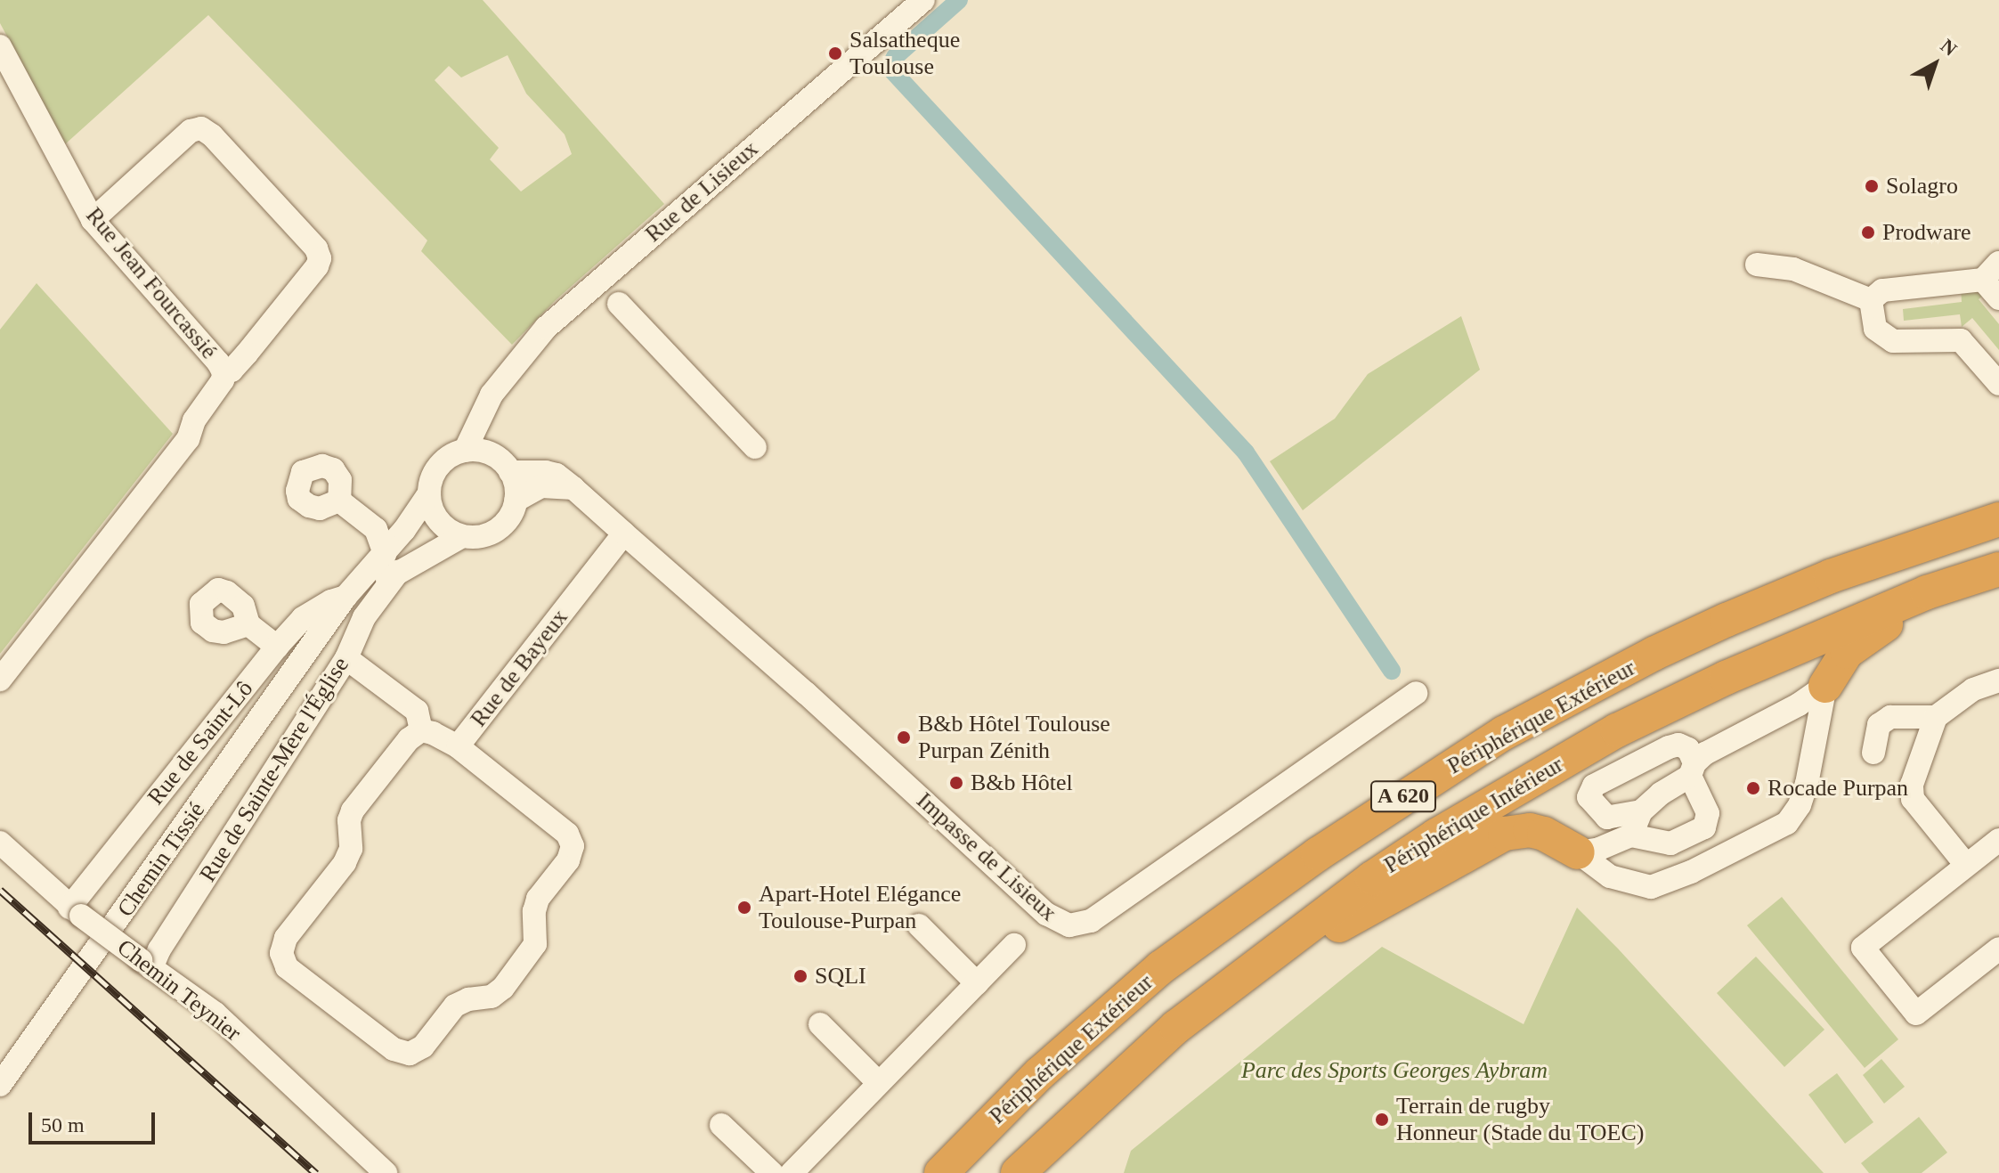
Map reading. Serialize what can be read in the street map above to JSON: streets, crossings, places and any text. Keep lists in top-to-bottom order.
{
  "streets": {
    "highway": ["Périphérique Extérieur", "A 620", "Périphérique Intérieur"],
    "street": [
      "Rue de Lisieux",
      "Rue Jean Fourcassié",
      "Rue de Bayeux",
      "Rue de Saint-Lô",
      "Rue de Sainte-Mère l'Église",
      "Impasse de Lisieux",
      "Chemin Tissié",
      "Chemin Teynier"
    ]
  },
  "crossings": [
    ["Rue de Lisieux", "Chemin Tissié"],
    ["Rue de Bayeux", "Impasse de Lisieux"],
    ["Rue de Saint-Lô", "Chemin Tissié"],
    ["Rue de Saint-Lô", "Chemin Teynier"],
    ["Rue de Sainte-Mère l'Église", "Chemin Tissié"],
    ["Rue de Sainte-Mère l'Église", "Chemin Teynier"]
  ],
  "parks": ["Parc des Sports Georges Aybram"],
  "places": [
    "Salsatheque Toulouse",
    "Solagro",
    "Prodware",
    "B&b Hôtel Toulouse Purpan Zénith",
    "B&b Hôtel",
    "Rocade Purpan",
    "Apart-Hotel Elégance Toulouse-Purpan",
    "SQLI",
    "Terrain de rugby Honneur (Stade du TOEC)"
  ],
  "scale_bar": "50 m",
  "north": "top right"
}
